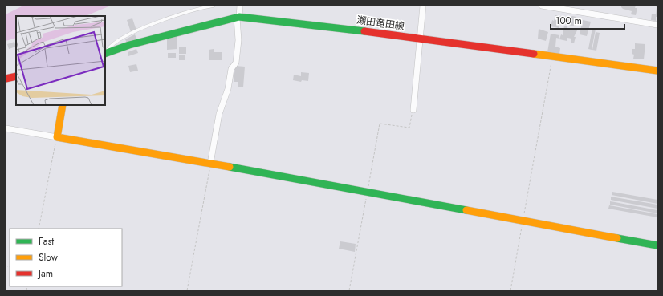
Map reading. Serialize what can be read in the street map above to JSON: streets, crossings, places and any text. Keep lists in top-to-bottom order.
{
  "streets": {
    "street": ["瀬田竜田線"]
  },
  "legend": ["Fast", "Slow", "Jam"],
  "scale_bar": "100 m"
}
